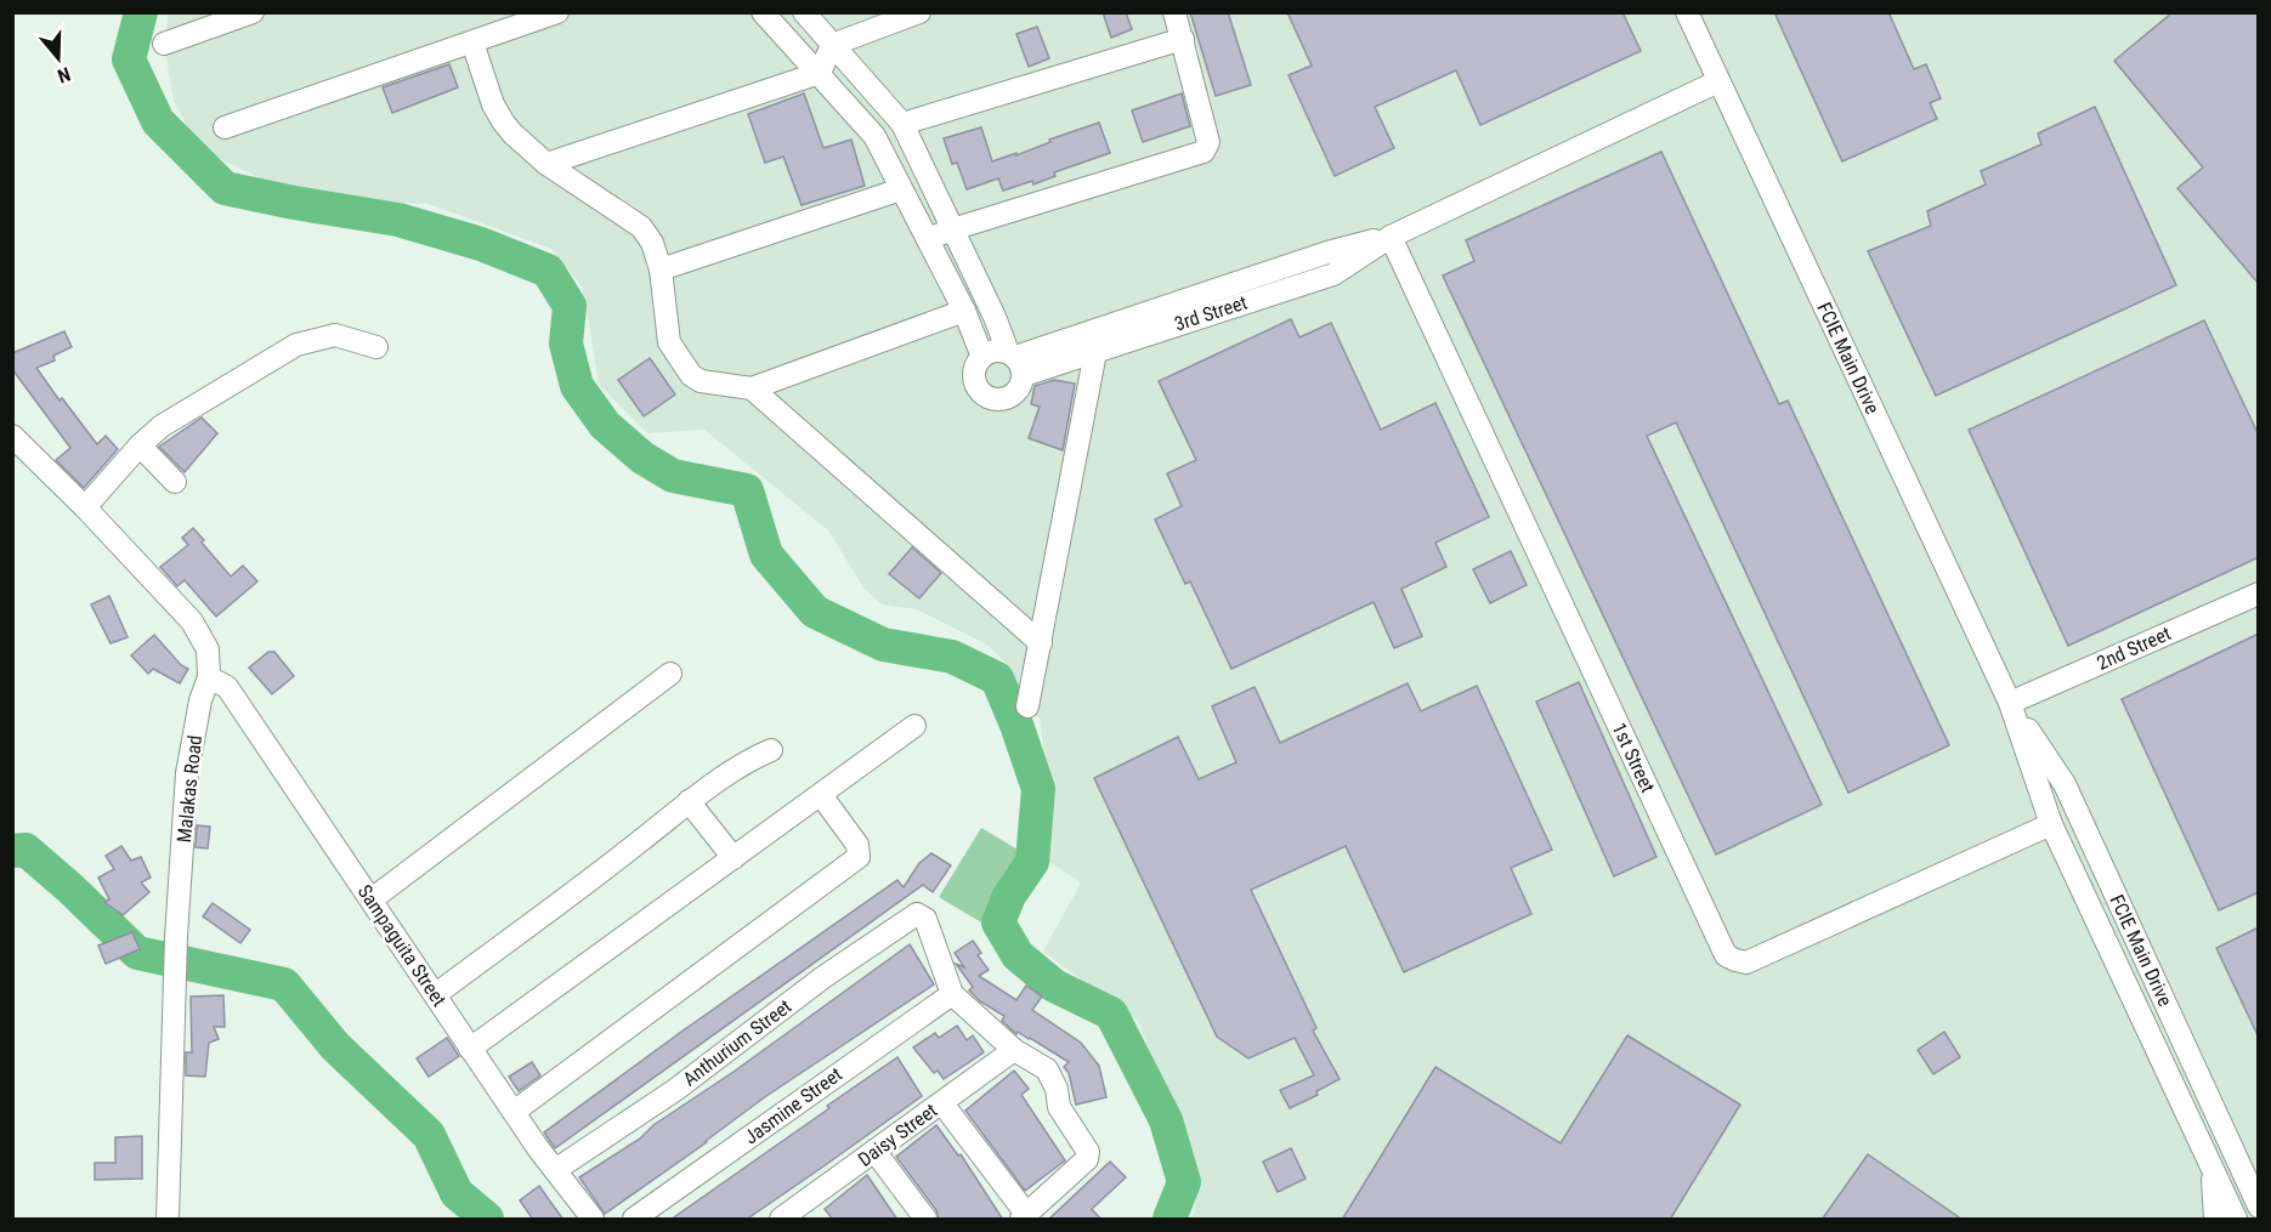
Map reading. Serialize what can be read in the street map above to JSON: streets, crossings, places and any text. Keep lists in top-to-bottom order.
{
  "streets": {
    "street": [
      "3rd Street",
      "FCIE Main Drive",
      "2nd Street",
      "1st Street",
      "Malakas Road",
      "Sampaguita Street",
      "Anthurium Street",
      "Jasmine Street",
      "Daisy Street"
    ]
  },
  "crossings": [
    ["3rd Street", "FCIE Main Drive"],
    ["3rd Street", "1st Street"],
    ["FCIE Main Drive", "2nd Street"],
    ["FCIE Main Drive", "1st Street"],
    ["Malakas Road", "Sampaguita Street"],
    ["Sampaguita Street", "Anthurium Street"],
    ["Anthurium Street", "Jasmine Street"]
  ],
  "north": "bottom"
}
